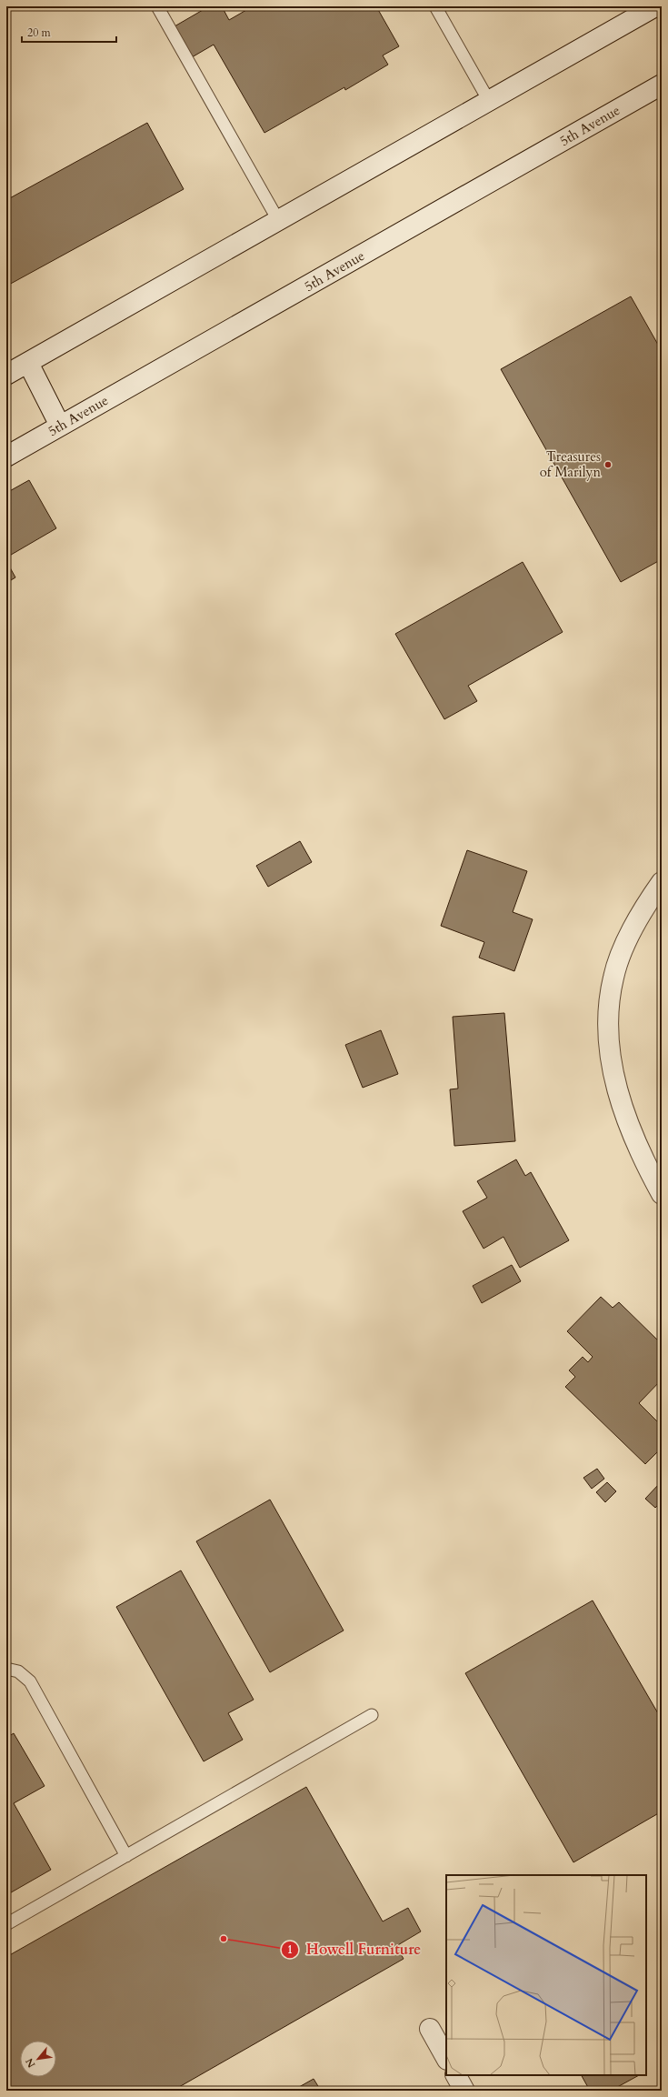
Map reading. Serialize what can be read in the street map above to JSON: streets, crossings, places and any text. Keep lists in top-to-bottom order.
{
  "streets": {
    "street": ["5th Avenue"]
  },
  "places": ["Treasures of Marilyn", "Howell Furniture"],
  "scale_bar": "20 m",
  "north": "bottom left"
}
